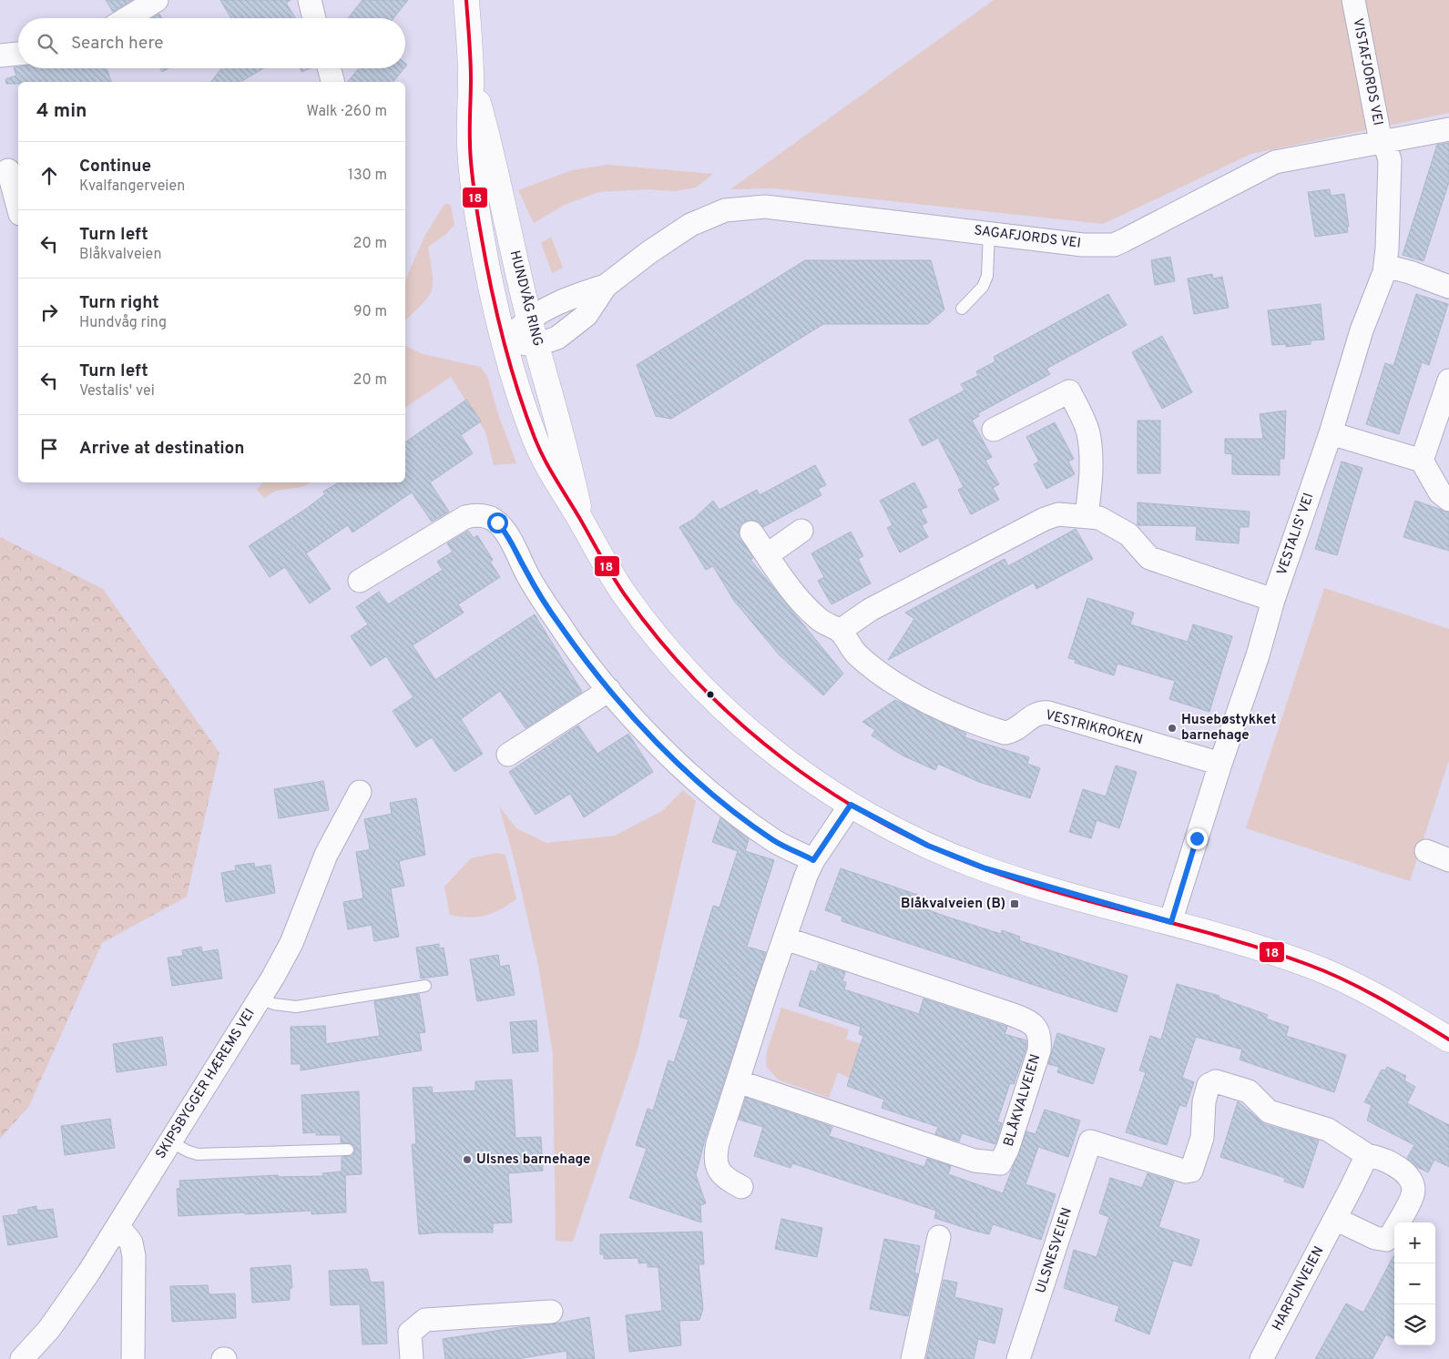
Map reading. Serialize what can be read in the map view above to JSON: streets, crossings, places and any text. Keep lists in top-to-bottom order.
{
  "streets": {
    "main road": ["HUNDVÅG RING"],
    "street": [
      "VISTAFJORDS VEI",
      "SAGAFJORDS VEI",
      "VESTALIS' VEI",
      "VESTRIKROKEN",
      "SKIPSBYGGER HÆREMS VEI",
      "BLÅKVALVEIEN",
      "ULSNESVEIEN",
      "HARPUNVEIEN"
    ]
  },
  "crossings": [
    ["VISTAFJORDS VEI", "SAGAFJORDS VEI"],
    ["VISTAFJORDS VEI", "VESTALIS' VEI"],
    ["SAGAFJORDS VEI", "HUNDVÅG RING"],
    ["SAGAFJORDS VEI", "VESTALIS' VEI"],
    ["HUNDVÅG RING", "VESTALIS' VEI"],
    ["VESTALIS' VEI", "VESTRIKROKEN"],
    ["ULSNESVEIEN", "HARPUNVEIEN"]
  ],
  "places": {
    "other": ["Husebøstykket barnehage", "Ulsnes barnehage"],
    "transit": ["Blåkvalveien (B)"]
  },
  "lines": ["transit line 18"],
  "page": {
    "search": "Search here",
    "heading": ["4 min", "Walk · 260 m"],
    "list": [
      ["Continue", "Kvalfangerveien", "130 m"],
      ["Turn left", "Blåkvalveien", "20 m"],
      ["Turn right", "Hundvåg ring", "90 m"],
      ["Turn left", "Vestalis' vei", "20 m"],
      "Arrive at destination"
    ],
    "map_buttons": ["+", "−"]
  }
}
